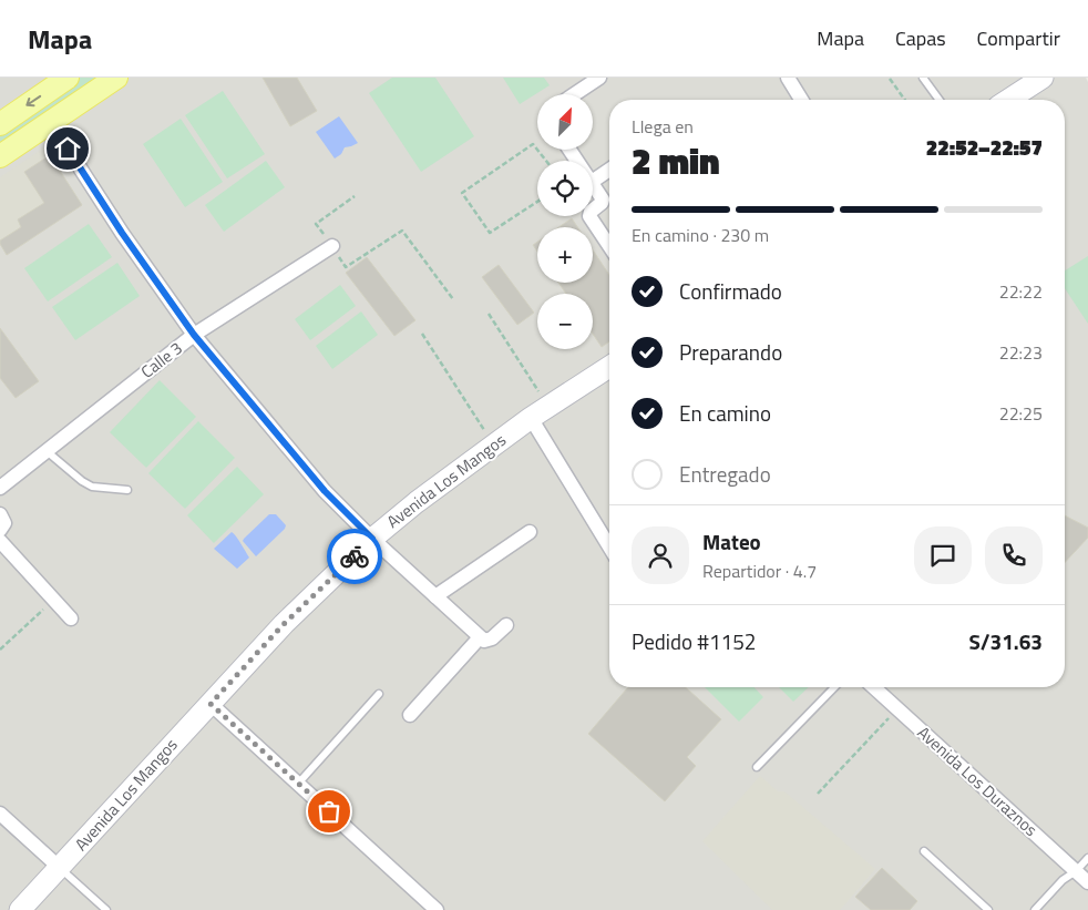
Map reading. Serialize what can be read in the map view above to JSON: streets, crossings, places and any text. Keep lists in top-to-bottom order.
{
  "streets": {
    "street": ["Calle 3", "Avenida Los Mangos", "Avenida Los Duraznos"]
  },
  "north": "top right",
  "page": {
    "header": "Mapa",
    "nav": ["Mapa", "Capas", "Compartir"],
    "map_buttons": ["+", "−"],
    "heading": ["2 min", "Llega en", "22:52–22:57"],
    "panel": [
      "Mateo",
      "Repartidor · 4.7",
      "Pedido #1152",
      "S/31.63"
    ],
    "bar": "En camino · 230 m",
    "list": [
      ["Confirmado", "22:22"],
      ["Preparando", "22:23"],
      ["En camino", "22:25"],
      "Entregado"
    ]
  }
}
